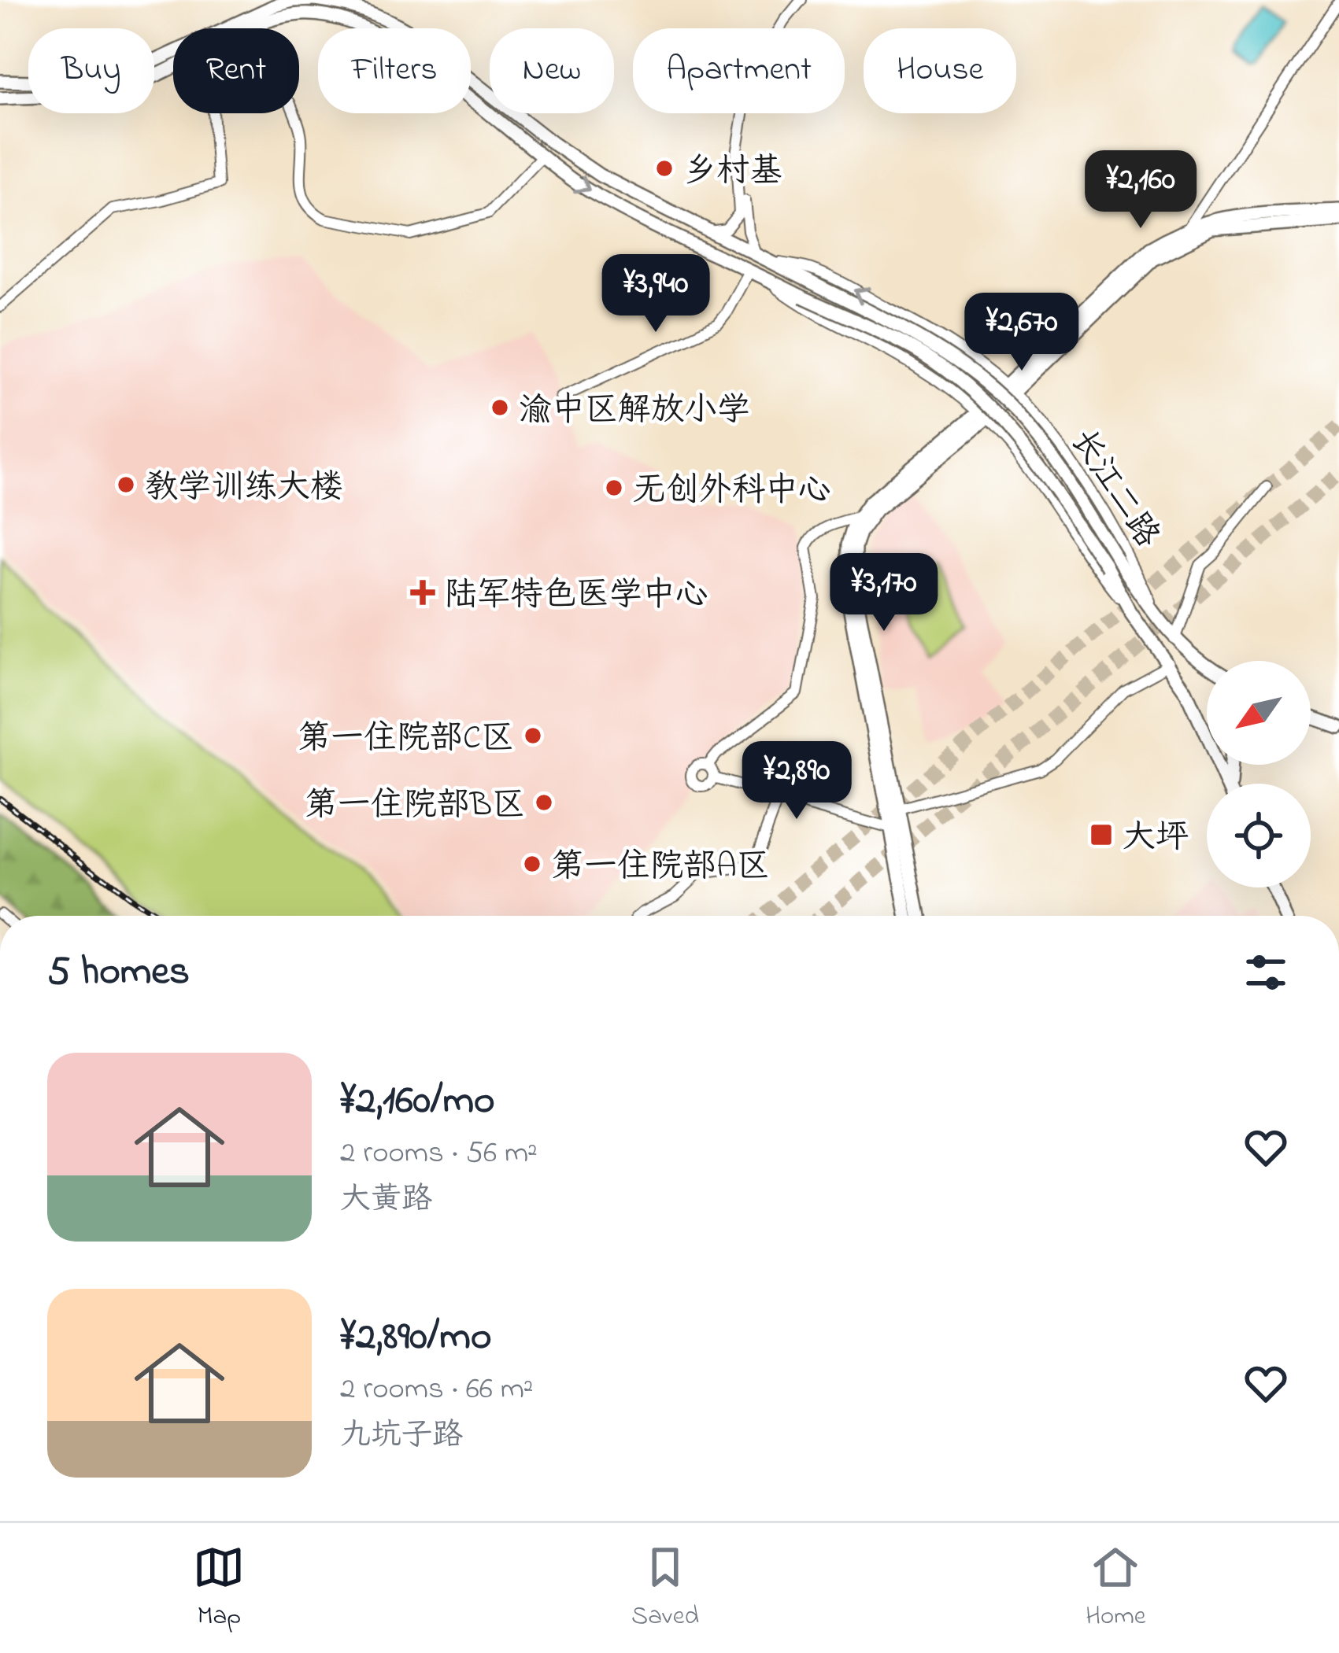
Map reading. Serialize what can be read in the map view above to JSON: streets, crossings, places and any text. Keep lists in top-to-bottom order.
{
  "streets": {
    "main road": ["长江二路"]
  },
  "places": {
    "other": [
      "乡村基",
      "渝中区解放小学",
      "教学训练大楼",
      "无创外科中心",
      "第一住院部C区",
      "第一住院部B区",
      "第一住院部A区"
    ],
    "health": ["陆军特色医学中心"],
    "transit": ["大坪"]
  },
  "north": "bottom left",
  "page": {
    "chip": [
      "Buy",
      "Rent",
      "Filters",
      "New",
      "Apartment",
      "House"
    ],
    "price": [
      "¥2,160",
      "¥3,940",
      "¥2,670",
      "¥3,170",
      "¥2,890"
    ],
    "heading": "5 homes",
    "list": [
      {
        "name": "¥2,160/mo",
        "note": "2 rooms · 56 m² · 大黄路"
      },
      {
        "name": "¥2,890/mo",
        "note": "2 rooms · 66 m² · 九坑子路"
      }
    ],
    "tabs": ["Map", "Saved", "Home"]
  }
}
